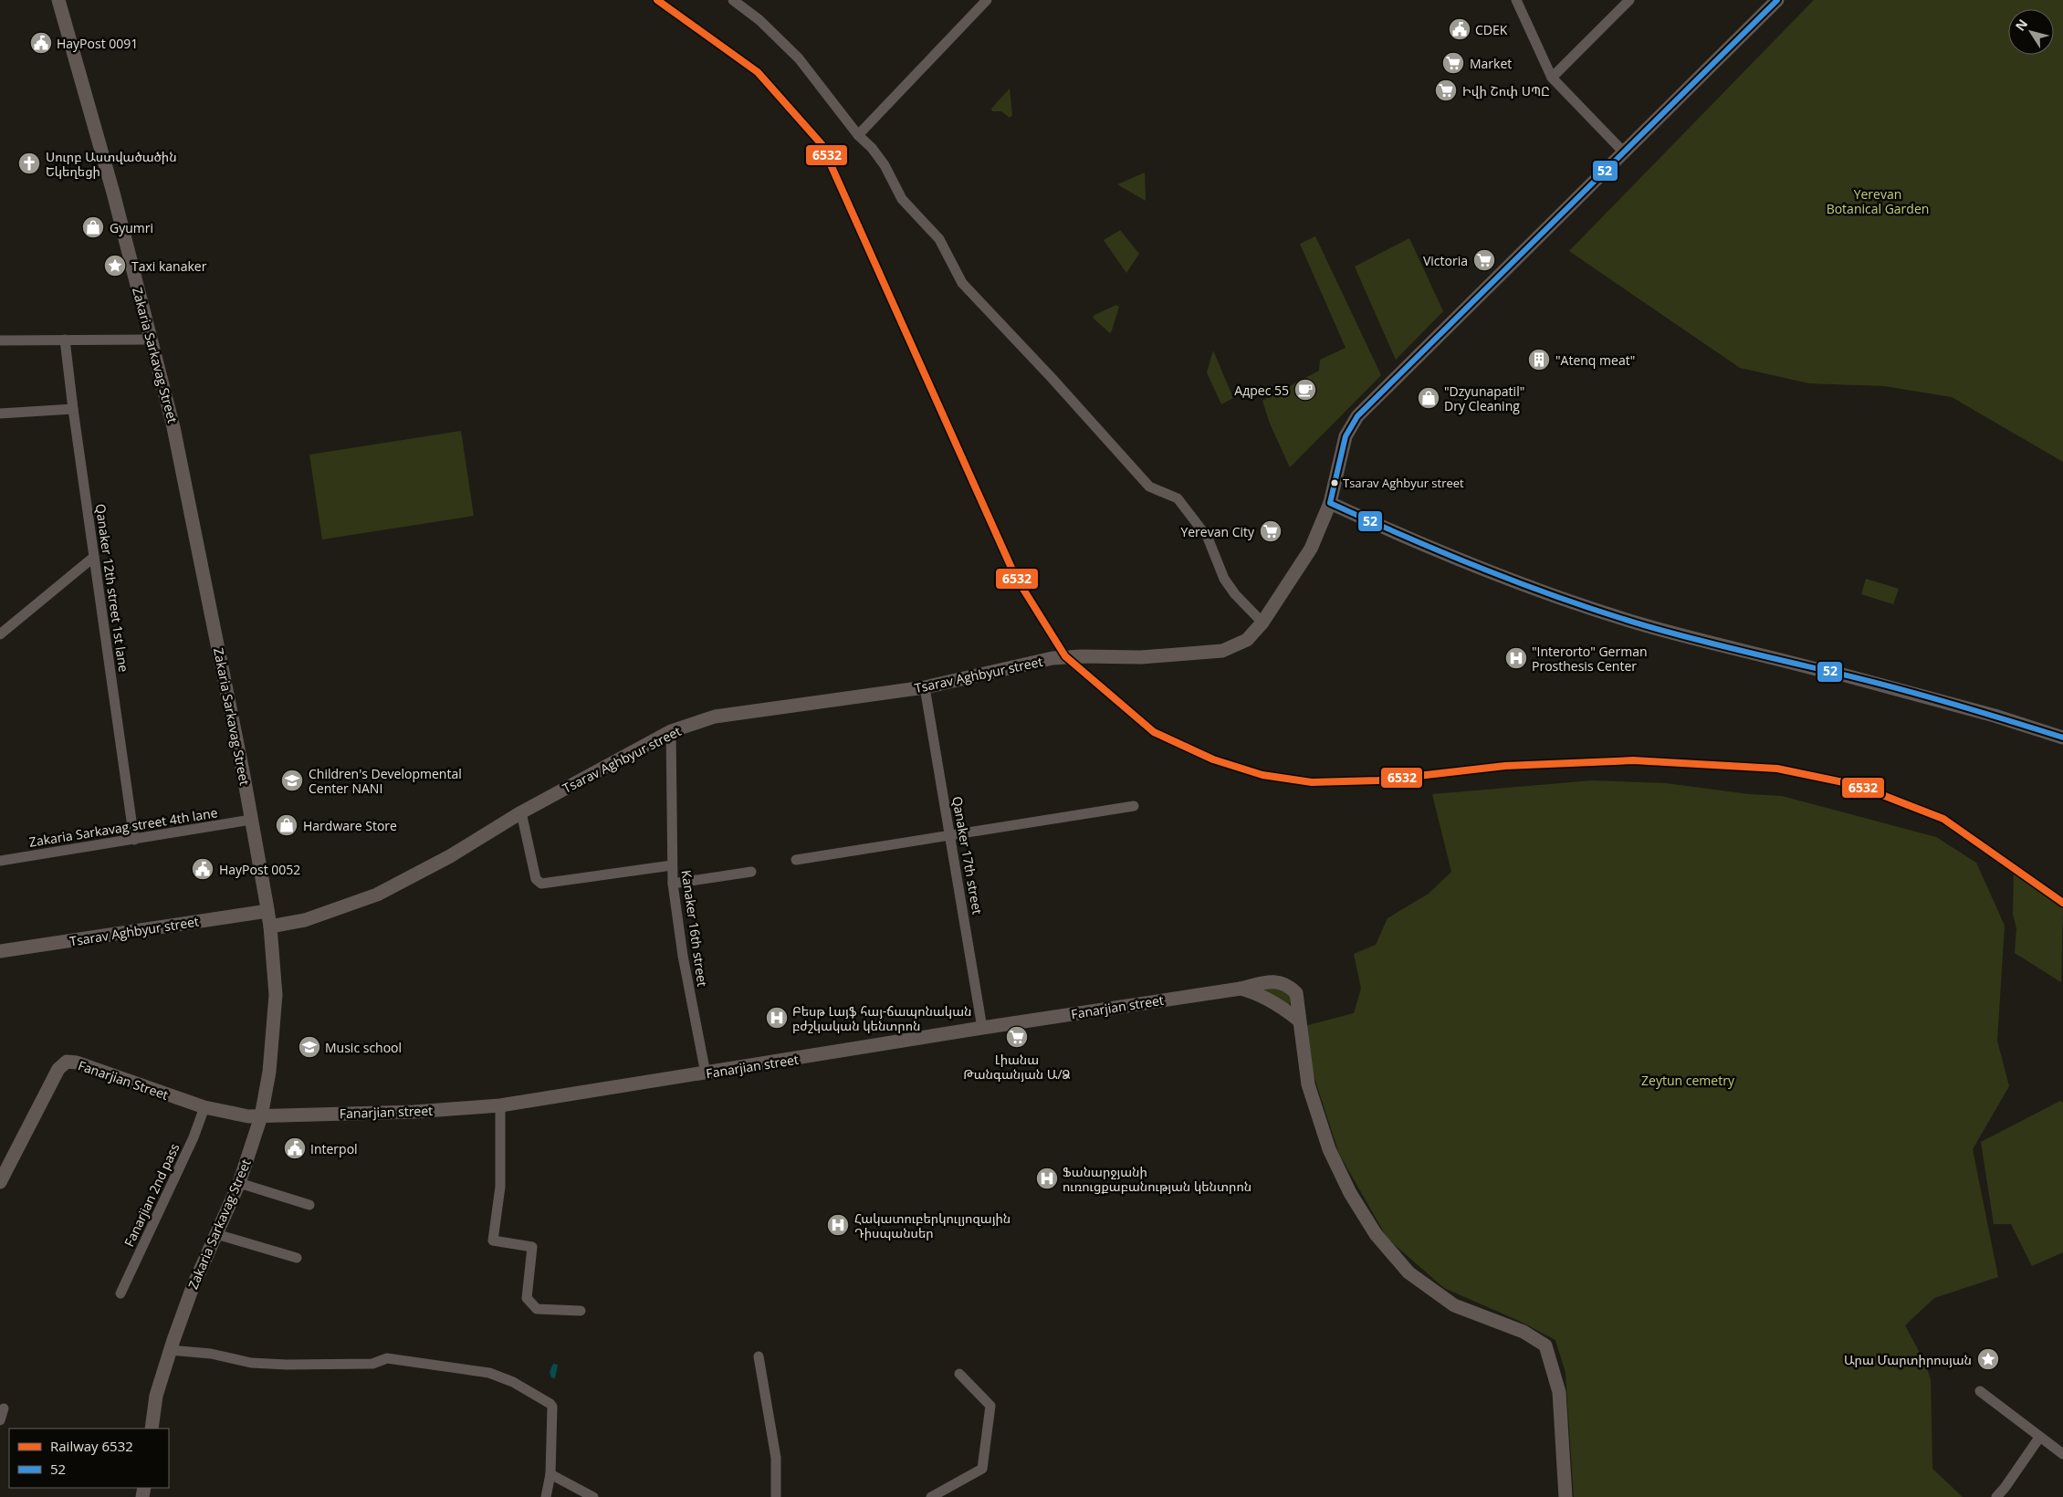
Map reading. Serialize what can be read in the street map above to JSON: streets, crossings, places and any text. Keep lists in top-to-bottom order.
{
  "streets": {
    "main road": [
      "Zakaria Sarkavag Street",
      "Tsarav Aghbyur street",
      "Fanarjian street",
      "Fanarjian Street"
    ],
    "street": [
      "Qanaker 12th street 1st lane",
      "Zakaria Sarkavag street 4th lane",
      "Qanaker 17th street",
      "Kanaker 16th street",
      "Fanarjian 2nd pass"
    ]
  },
  "crossings": [
    ["Zakaria Sarkavag Street", "Tsarav Aghbyur street"],
    ["Zakaria Sarkavag Street", "Zakaria Sarkavag street 4th lane"],
    ["Zakaria Sarkavag Street", "Fanarjian street"],
    ["Zakaria Sarkavag Street", "Fanarjian Street"],
    ["Qanaker 12th street 1st lane", "Zakaria Sarkavag street 4th lane"],
    ["Tsarav Aghbyur street", "Qanaker 17th street"],
    ["Tsarav Aghbyur street", "Kanaker 16th street"],
    ["Qanaker 17th street", "Fanarjian street"],
    ["Kanaker 16th street", "Fanarjian street"],
    ["Fanarjian street", "Fanarjian Street"],
    ["Fanarjian Street", "Fanarjian 2nd pass"]
  ],
  "parks": ["Yerevan Botanical Garden", "Zeytun cemetry"],
  "places": {
    "public building": [
      "CDEK",
      "HayPost 0091",
      "HayPost 0052",
      "Interpol"
    ],
    "supermarket": [
      "Market",
      "Իվի Շոփ ՍՊԸ",
      "Victoria",
      "Yerevan City",
      "Լիանա Թանգանյան Ա/Ձ"
    ],
    "church": ["Սուրբ Աստվածածին Եկեղեցի"],
    "shop": ["Gyumri", "\"Dzyunapatil\" Dry Cleaning", "Hardware Store"],
    "place": ["Taxi kanaker", "Արա Մարտիրոսյան"],
    "building": ["\"Atenq meat\""],
    "cafe": ["Адрес 55"],
    "other": ["Tsarav Aghbyur street"],
    "hospital": [
      "\"Interorto\" German Prosthesis Center",
      "Բեսթ Լայֆ հայ-ճապոնական բժշկական կենտրոն",
      "Ֆանարջյանի ուռուցքաբանության կենտրոն",
      "Հակատուբերկուլյոզային Դիսպանսեր"
    ],
    "school or university": ["Children's Developmental Center NANI", "Music school"]
  },
  "lines": ["rail line 6532", "transit line 52"],
  "legend": ["Railway 6532", "52"],
  "north": "top left"
}
